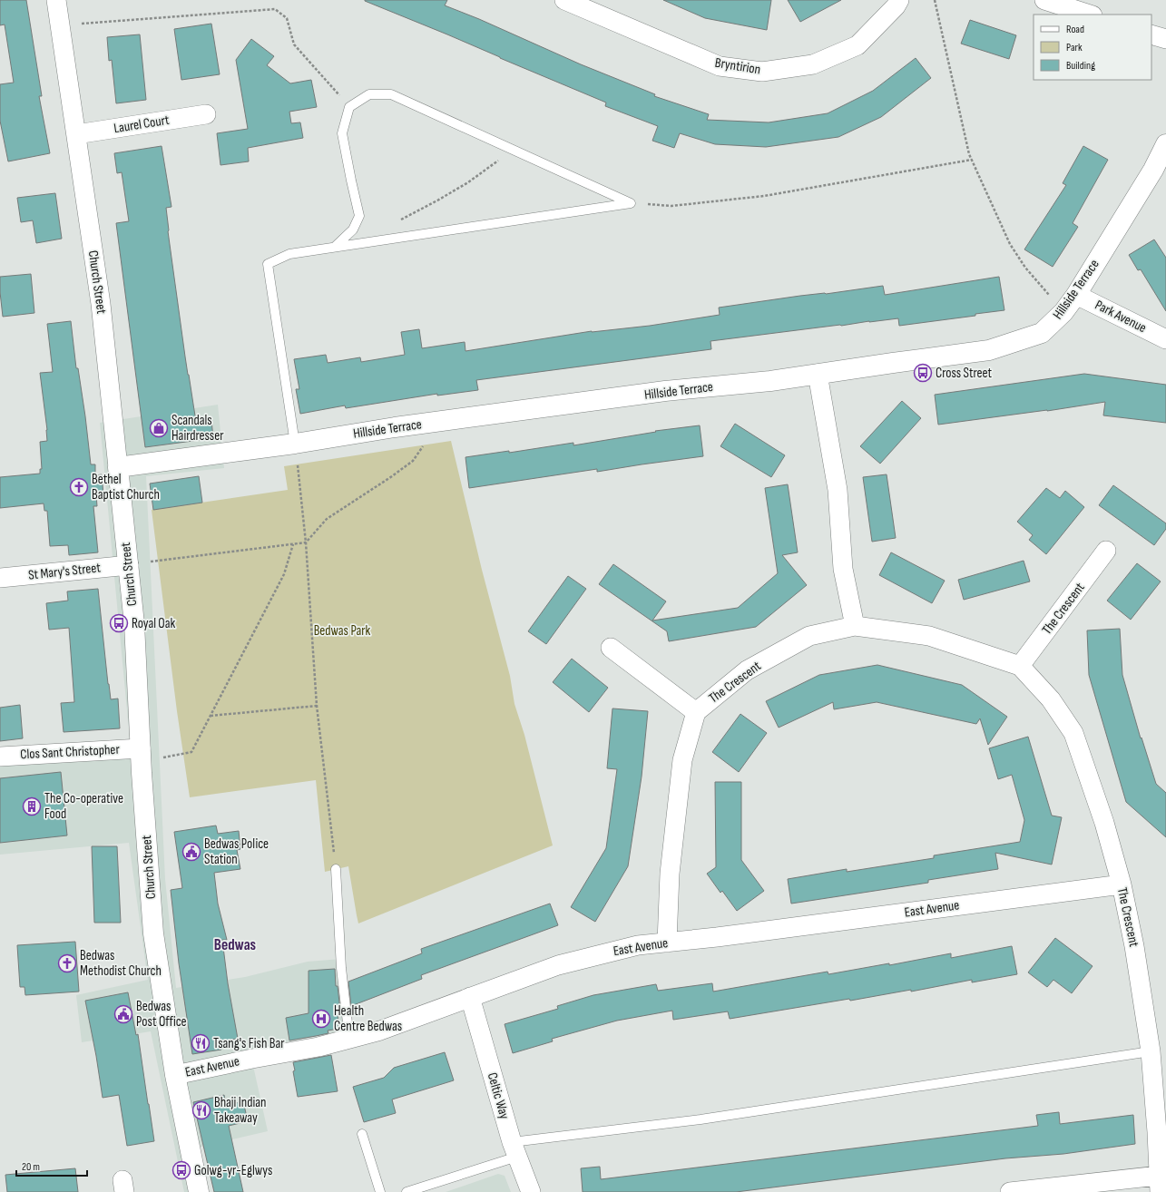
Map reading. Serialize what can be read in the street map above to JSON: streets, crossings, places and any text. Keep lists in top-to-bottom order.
{
  "streets": {
    "street": [
      "Bryntirion",
      "Laurel Court",
      "Church Street",
      "Hillside Terrace",
      "Park Avenue",
      "St Mary's Street",
      "The Crescent",
      "Clos Sant Christopher",
      "East Avenue",
      "Celtic Way"
    ]
  },
  "crossings": [
    ["Laurel Court", "Church Street"],
    ["Church Street", "Hillside Terrace"],
    ["Church Street", "St Mary's Street"],
    ["Church Street", "Clos Sant Christopher"],
    ["Church Street", "East Avenue"],
    ["Hillside Terrace", "Park Avenue"],
    ["The Crescent", "East Avenue"],
    ["East Avenue", "Celtic Way"]
  ],
  "districts": ["Bedwas"],
  "parks": ["Bedwas Park"],
  "places": {
    "bus stop": ["Cross Street", "Royal Oak", "Golwg-yr-Eglwys"],
    "shop": ["Scandals Hairdresser"],
    "church": ["Bethel Baptist Church", "Bedwas Methodist Church"],
    "building": ["The Co-operative Food"],
    "public building": ["Bedwas Police Station", "Bedwas Post Office"],
    "hospital": ["Health Centre Bedwas"],
    "restaurant": ["Tsang's Fish Bar", "Bhaji Indian Takeaway"]
  },
  "legend": ["Road", "Park", "Building"],
  "scale_bar": "20 m"
}
